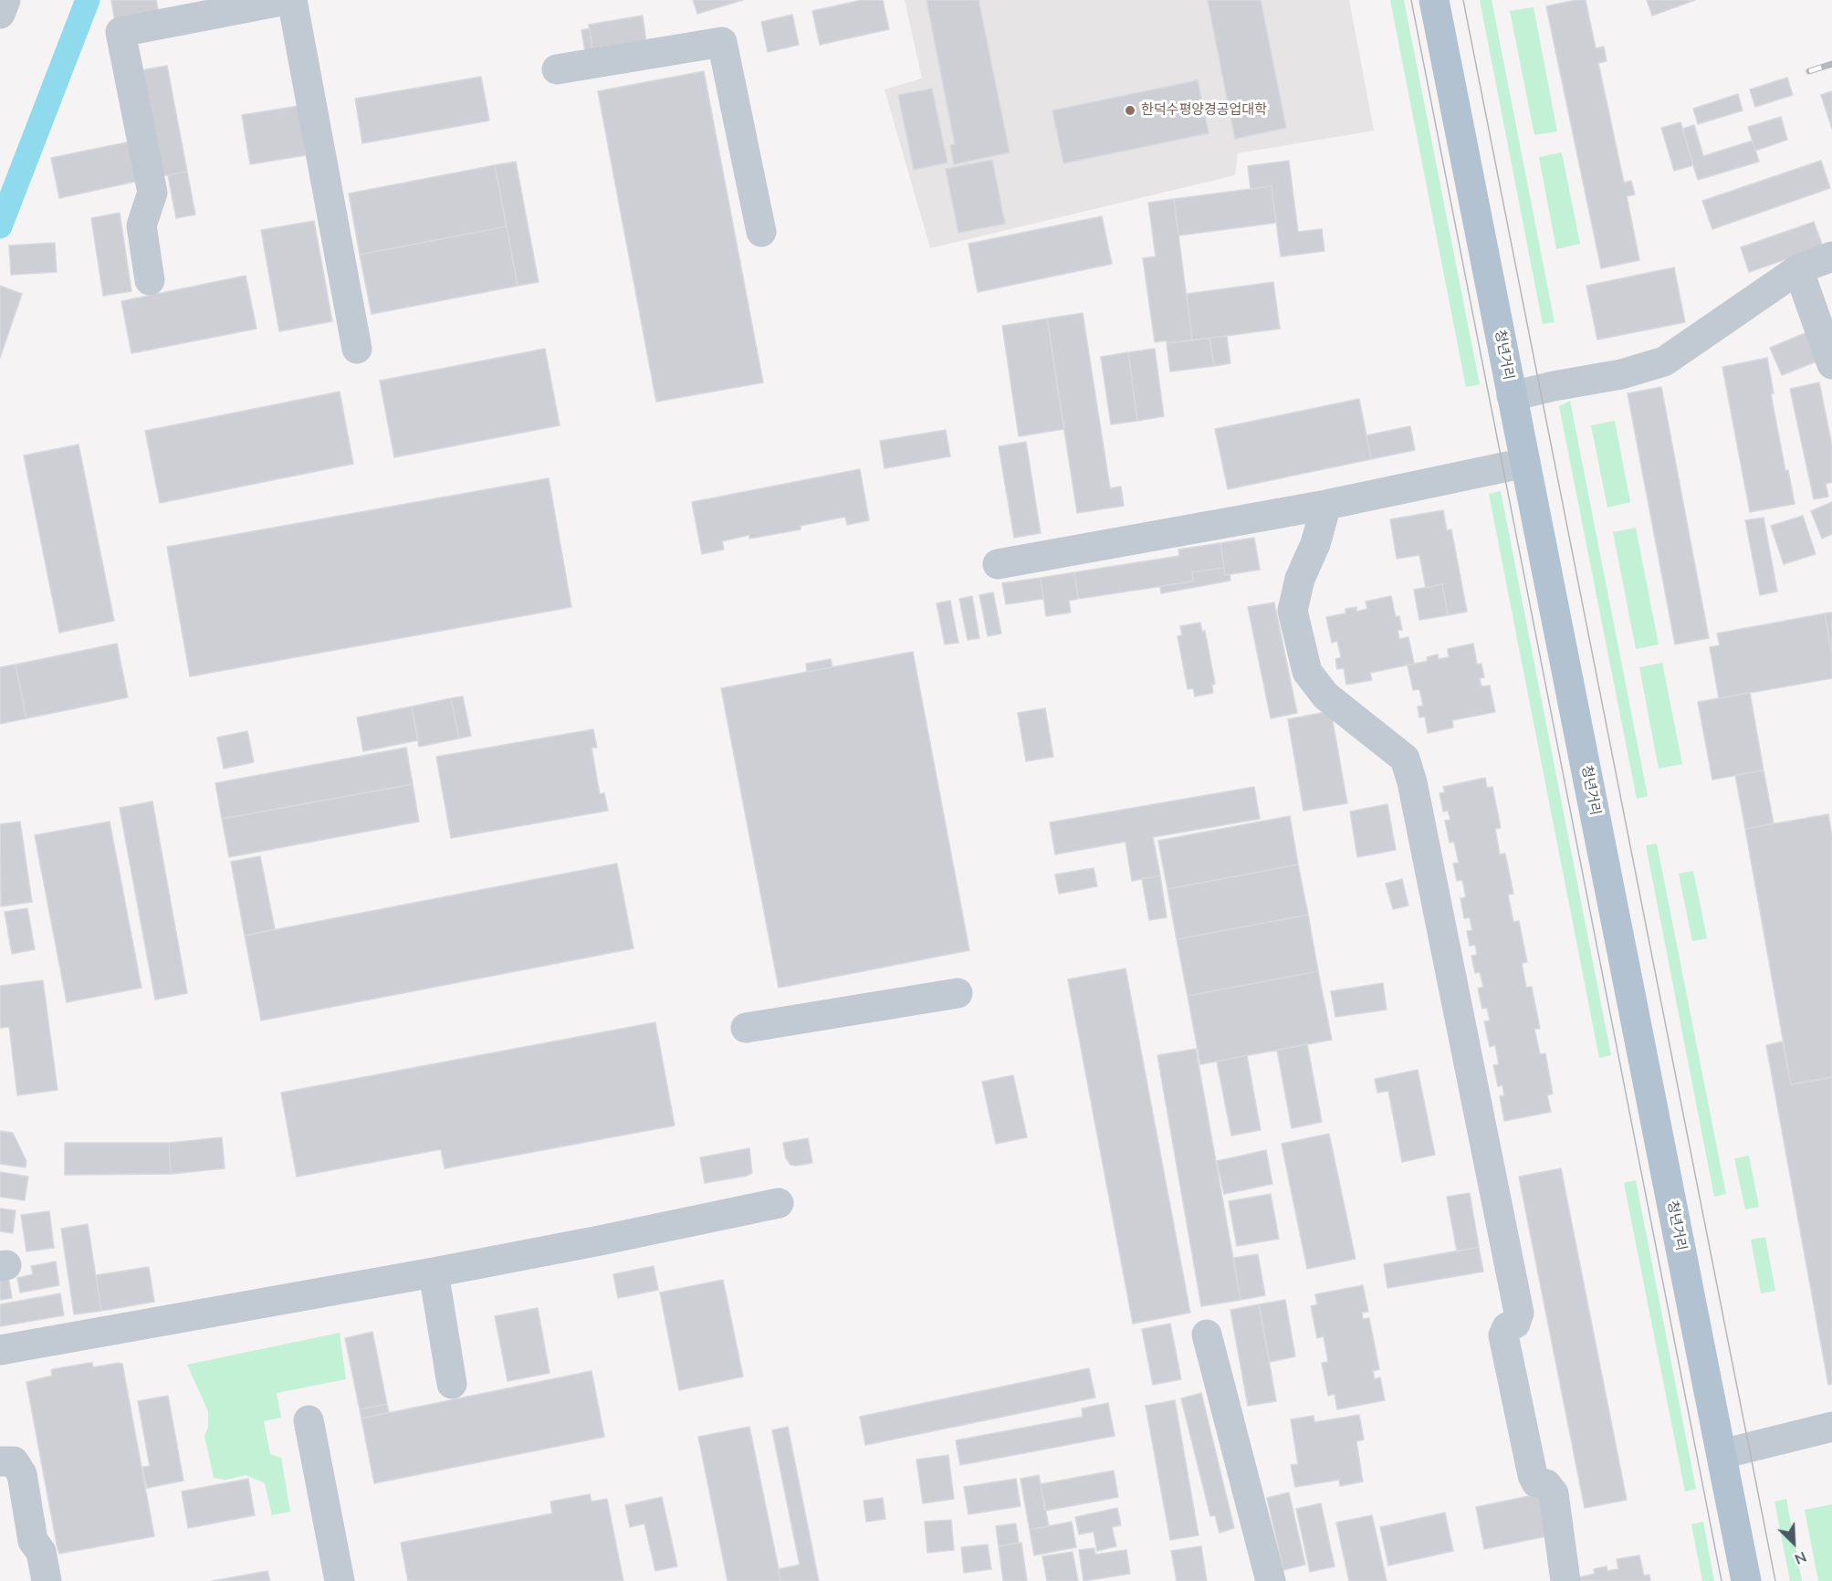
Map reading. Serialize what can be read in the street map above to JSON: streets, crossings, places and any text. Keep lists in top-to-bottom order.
{
  "streets": {
    "main road": ["청년거리"]
  },
  "places": ["한덕수평양경공업대학"],
  "north": "bottom right"
}
